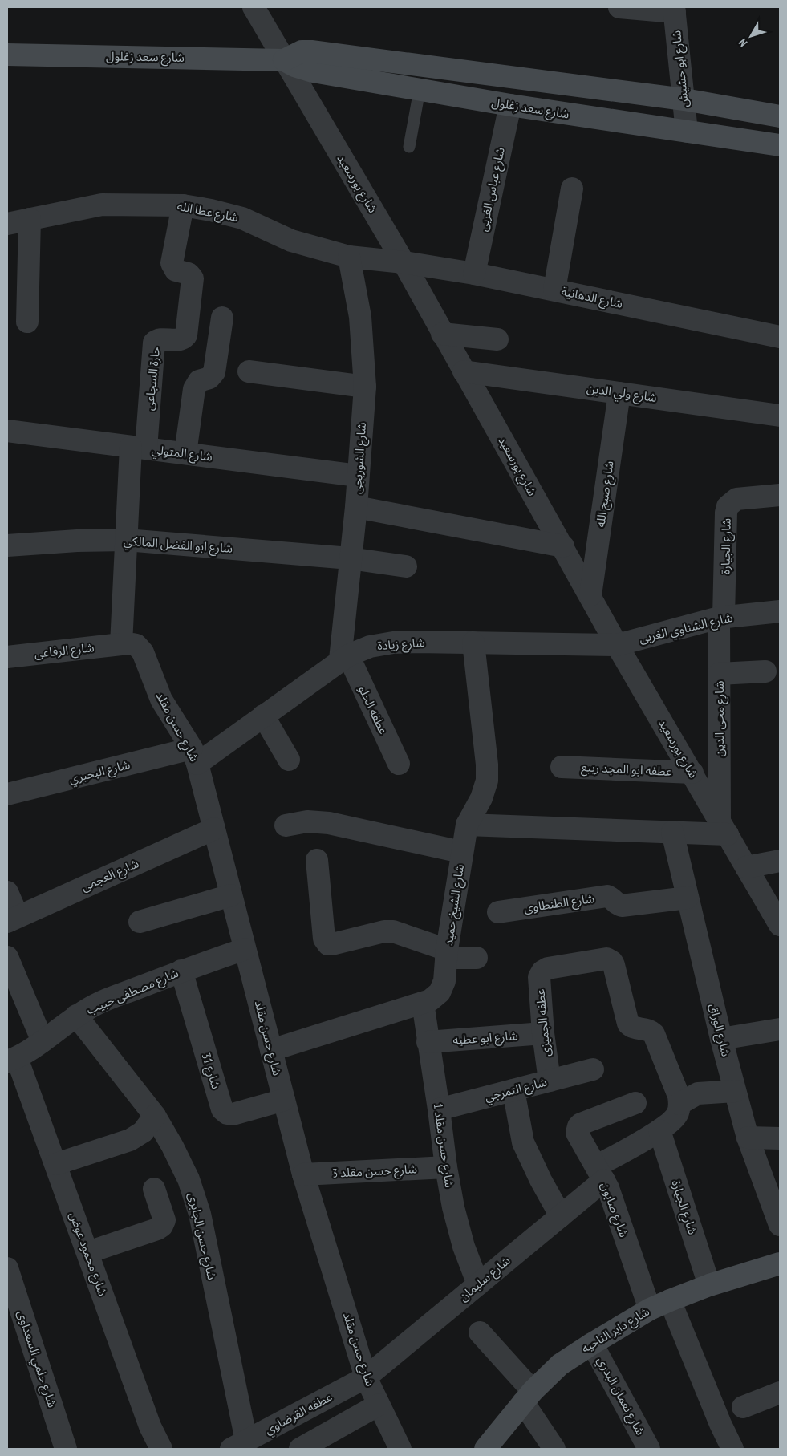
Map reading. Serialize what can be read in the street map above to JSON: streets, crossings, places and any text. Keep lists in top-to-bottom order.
{
  "streets": {
    "street": [
      "شارع سعد زغلول",
      "شارع ابو حشيش",
      "شارع بورسعيد",
      "شارع عباس الغربى",
      "شارع عطا الله",
      "شارع الدهانية",
      "حارة السجاعى",
      "شارع ولي الدين",
      "شارع المتولي",
      "شارع الشوربجى",
      "شارع صبح الله",
      "شارع ابو الفضل المالكي",
      "شارع الجيارة",
      "شارع الشناوي الغربى",
      "شارع زيادة",
      "شارع الرفاعى",
      "عطفه الحلو",
      "شارع محى الدين",
      "شارع حسن مقلد",
      "عطفه ابو المجد ربيع",
      "شارع البحيري",
      "شارع العجمى",
      "شارع الطنطاوى",
      "شارع الشيخ حميد",
      "شارع مصطفى حبيب",
      "عطفه الجميزى",
      "شارع الوراق",
      "شارع ابو عطيه",
      "شارع 31",
      "شارع التمرجي",
      "شارع حسن مقلد 1",
      "شارع حسن مقلد 3",
      "شارع صابون",
      "شارع حسن الجابرى",
      "شارع محمود عوض",
      "شارع سليمان",
      "شارع داير الناحيه",
      "شارع حلمي السعداوى",
      "شارع نعمان البدري",
      "عطفه القرضاوي"
    ]
  },
  "crossings": [
    ["شارع سعد زغلول", "شارع ابو حشيش"],
    ["شارع سعد زغلول", "شارع بورسعيد"],
    ["شارع سعد زغلول", "شارع عباس الغربى"],
    ["شارع بورسعيد", "شارع عطا الله"],
    ["شارع بورسعيد", "شارع الدهانية"],
    ["شارع بورسعيد", "شارع ولي الدين"],
    ["شارع بورسعيد", "شارع صبح الله"],
    ["شارع بورسعيد", "شارع الشناوي الغربى"],
    ["شارع بورسعيد", "شارع زيادة"],
    ["شارع بورسعيد", "شارع محى الدين"],
    ["شارع بورسعيد", "عطفه ابو المجد ربيع"],
    ["شارع عباس الغربى", "شارع الدهانية"],
    ["شارع عطا الله", "شارع الدهانية"],
    ["شارع عطا الله", "حارة السجاعى"],
    ["شارع عطا الله", "شارع الشوربجى"],
    ["حارة السجاعى", "شارع المتولي"],
    ["شارع ولي الدين", "شارع صبح الله"],
    ["شارع المتولي", "شارع الشوربجى"],
    ["شارع الشوربجى", "شارع ابو الفضل المالكي"],
    ["شارع الشوربجى", "شارع زيادة"],
    ["شارع الشوربجى", "عطفه الحلو"],
    ["شارع الجيارة", "شارع الشناوي الغربى"],
    ["شارع الجيارة", "شارع محى الدين"],
    ["شارع الجيارة", "شارع سليمان"],
    ["شارع الجيارة", "شارع داير الناحيه"],
    ["شارع الشناوي الغربى", "شارع زيادة"],
    ["شارع الشناوي الغربى", "شارع محى الدين"],
    ["شارع زيادة", "عطفه الحلو"],
    ["شارع زيادة", "شارع حسن مقلد"],
    ["شارع زيادة", "شارع البحيري"],
    ["شارع زيادة", "شارع الشيخ حميد"],
    ["شارع الرفاعى", "شارع حسن مقلد"],
    ["شارع حسن مقلد", "شارع البحيري"],
    ["شارع حسن مقلد", "شارع العجمى"],
    ["شارع حسن مقلد", "شارع الشيخ حميد"],
    ["شارع حسن مقلد", "شارع مصطفى حبيب"],
    ["شارع حسن مقلد", "شارع 31"],
    ["شارع حسن مقلد", "شارع حسن مقلد 3"],
    ["شارع حسن مقلد", "شارع سليمان"],
    ["شارع حسن مقلد", "عطفه القرضاوي"],
    ["شارع الطنطاوى", "شارع الوراق"],
    ["شارع الشيخ حميد", "شارع حسن مقلد 1"],
    ["شارع مصطفى حبيب", "شارع 31"],
    ["شارع مصطفى حبيب", "شارع حسن الجابرى"],
    ["شارع مصطفى حبيب", "شارع محمود عوض"],
    ["عطفه الجميزى", "شارع ابو عطيه"],
    ["عطفه الجميزى", "شارع التمرجي"],
    ["عطفه الجميزى", "شارع سليمان"],
    ["شارع ابو عطيه", "شارع حسن مقلد 1"],
    ["شارع التمرجي", "شارع حسن مقلد 1"],
    ["شارع حسن مقلد 1", "شارع حسن مقلد 3"],
    ["شارع حسن مقلد 1", "شارع سليمان"],
    ["شارع صابون", "شارع سليمان"],
    ["شارع صابون", "شارع داير الناحيه"],
    ["شارع حسن الجابرى", "عطفه القرضاوي"],
    ["شارع سليمان", "عطفه القرضاوي"],
    ["شارع داير الناحيه", "شارع نعمان البدري"]
  ],
  "north": "bottom left"
}
